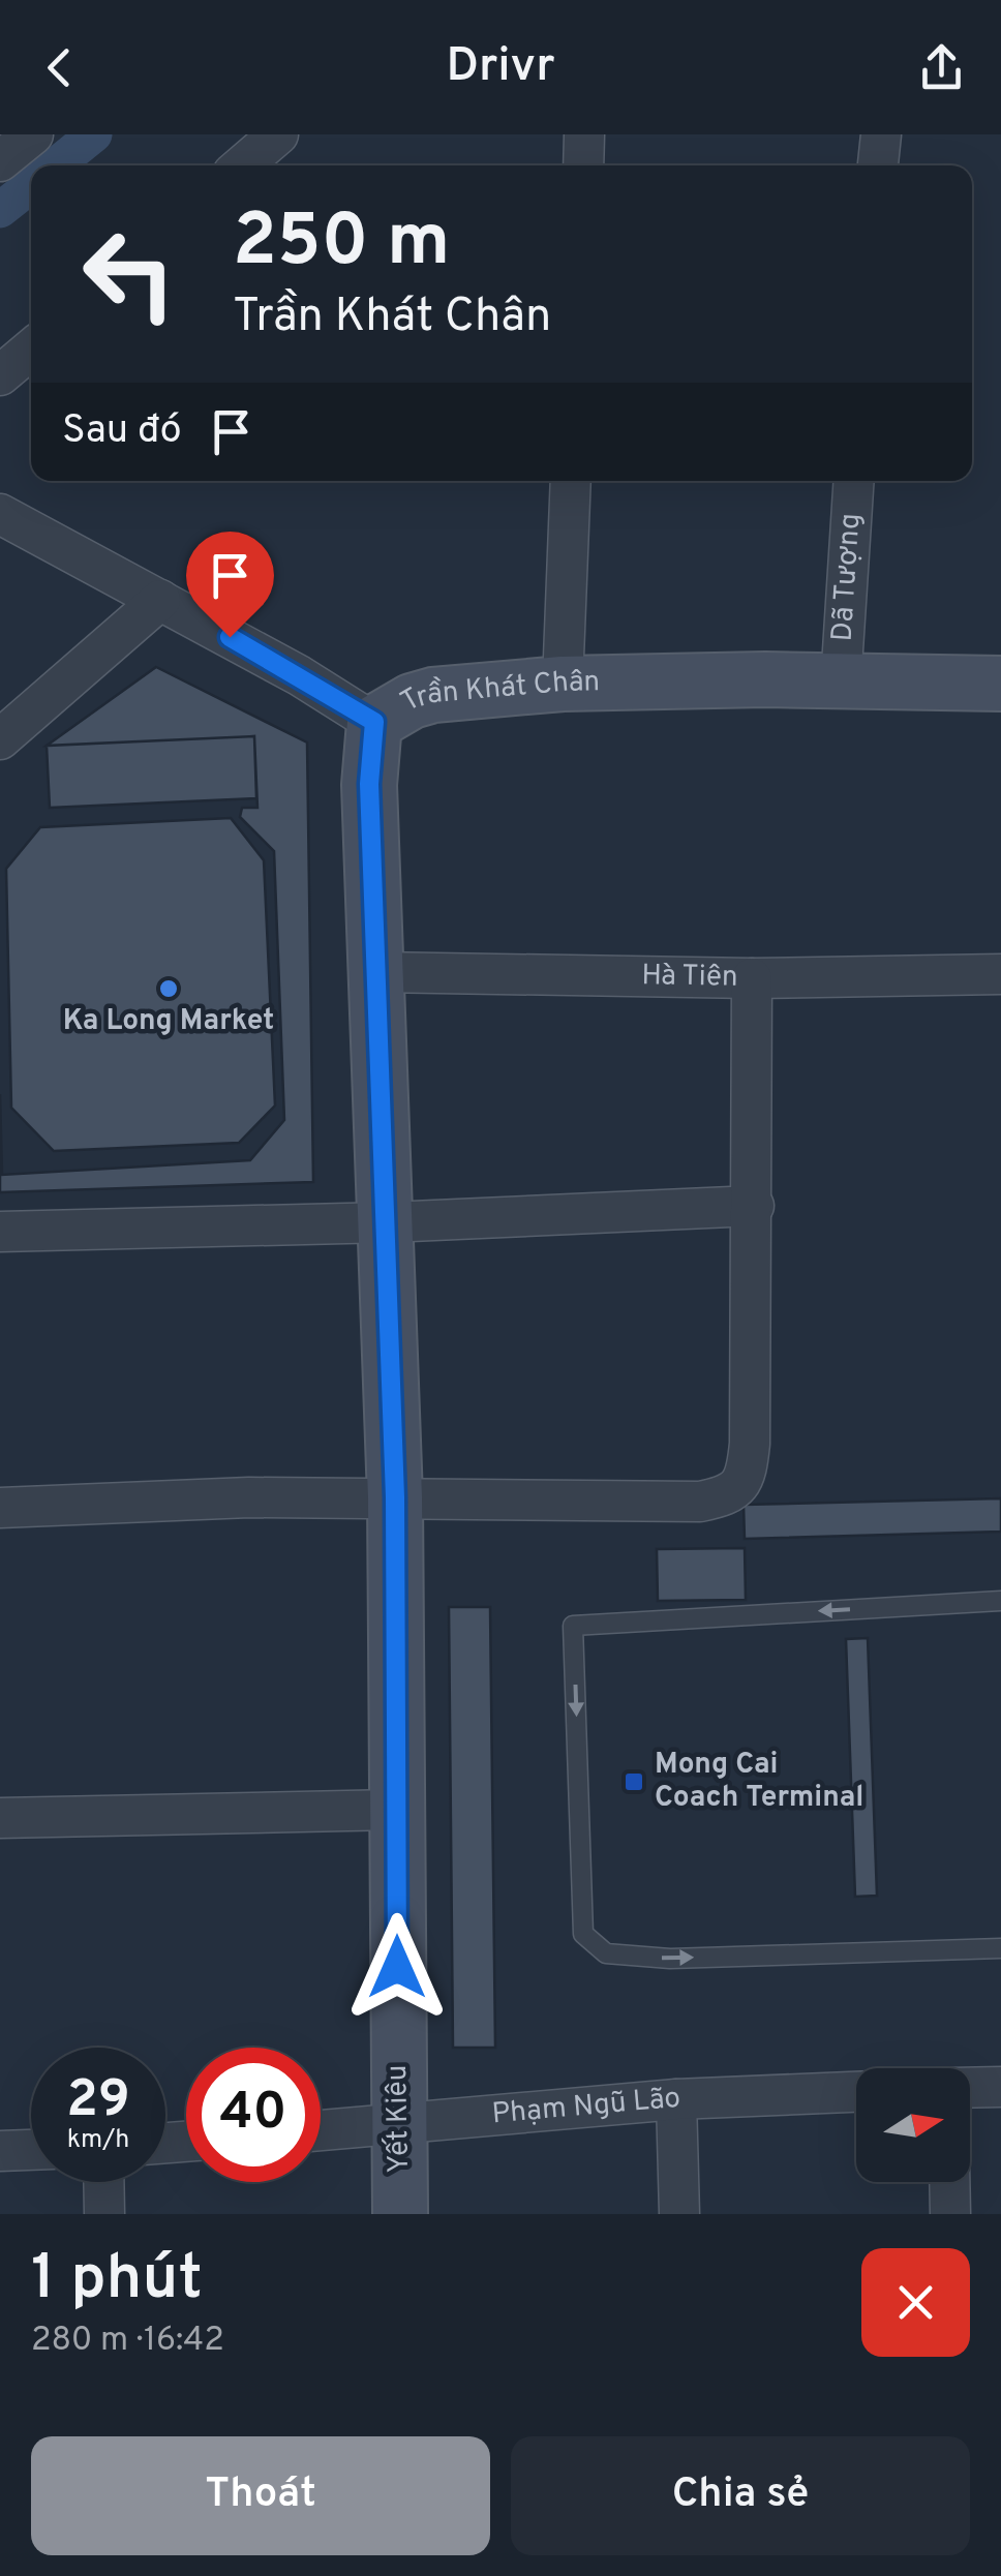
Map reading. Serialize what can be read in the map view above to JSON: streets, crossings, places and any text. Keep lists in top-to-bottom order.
{
  "streets": {
    "street": [
      "Dã Tượng",
      "Trần Khát Chân",
      "Hà Tiên",
      "Phạm Ngũ Lão",
      "Yết Kiêu"
    ]
  },
  "crossings": [
    ["Dã Tượng", "Trần Khát Chân"],
    ["Trần Khát Chân", "Yết Kiêu"],
    ["Hà Tiên", "Yết Kiêu"],
    ["Phạm Ngũ Lão", "Yết Kiêu"]
  ],
  "places": {
    "other": ["Ka Long Market"],
    "transit": ["Mong Cai Coach Terminal"]
  },
  "north": "right",
  "page": {
    "header": "Drivr",
    "turn": ["250 m", "Trần Khát Chân"],
    "then": "Sau đó",
    "speed": "29 km/h",
    "limit": "40",
    "heading": ["1 phút", "280 m · 16:42"],
    "buttons": ["Thoát", "Chia sẻ"]
  }
}
